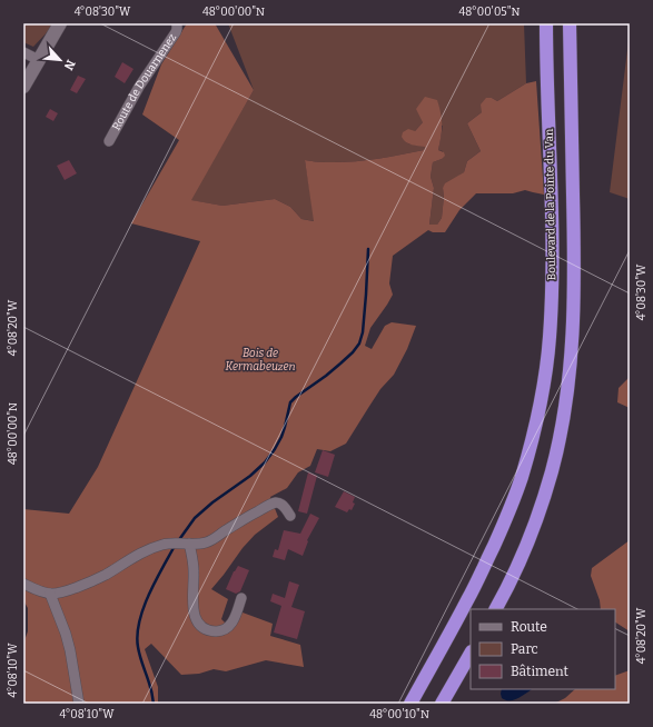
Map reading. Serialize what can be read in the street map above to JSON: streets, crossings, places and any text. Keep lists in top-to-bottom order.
{
  "streets": {
    "highway": ["Boulevard de la Pointe du Van"],
    "street": ["Route de Douarnenez"]
  },
  "parks": ["Bois de Kermabeuzen"],
  "legend": ["Route", "Parc", "Bâtiment"],
  "north": "bottom right",
  "coordinates": [
    "4°08'30\"W",
    "48°00'00\"N",
    "48°00'05\"N",
    "4°08'20\"W",
    "4°08'10\"W",
    "48°00'10\"N"
  ]
}
